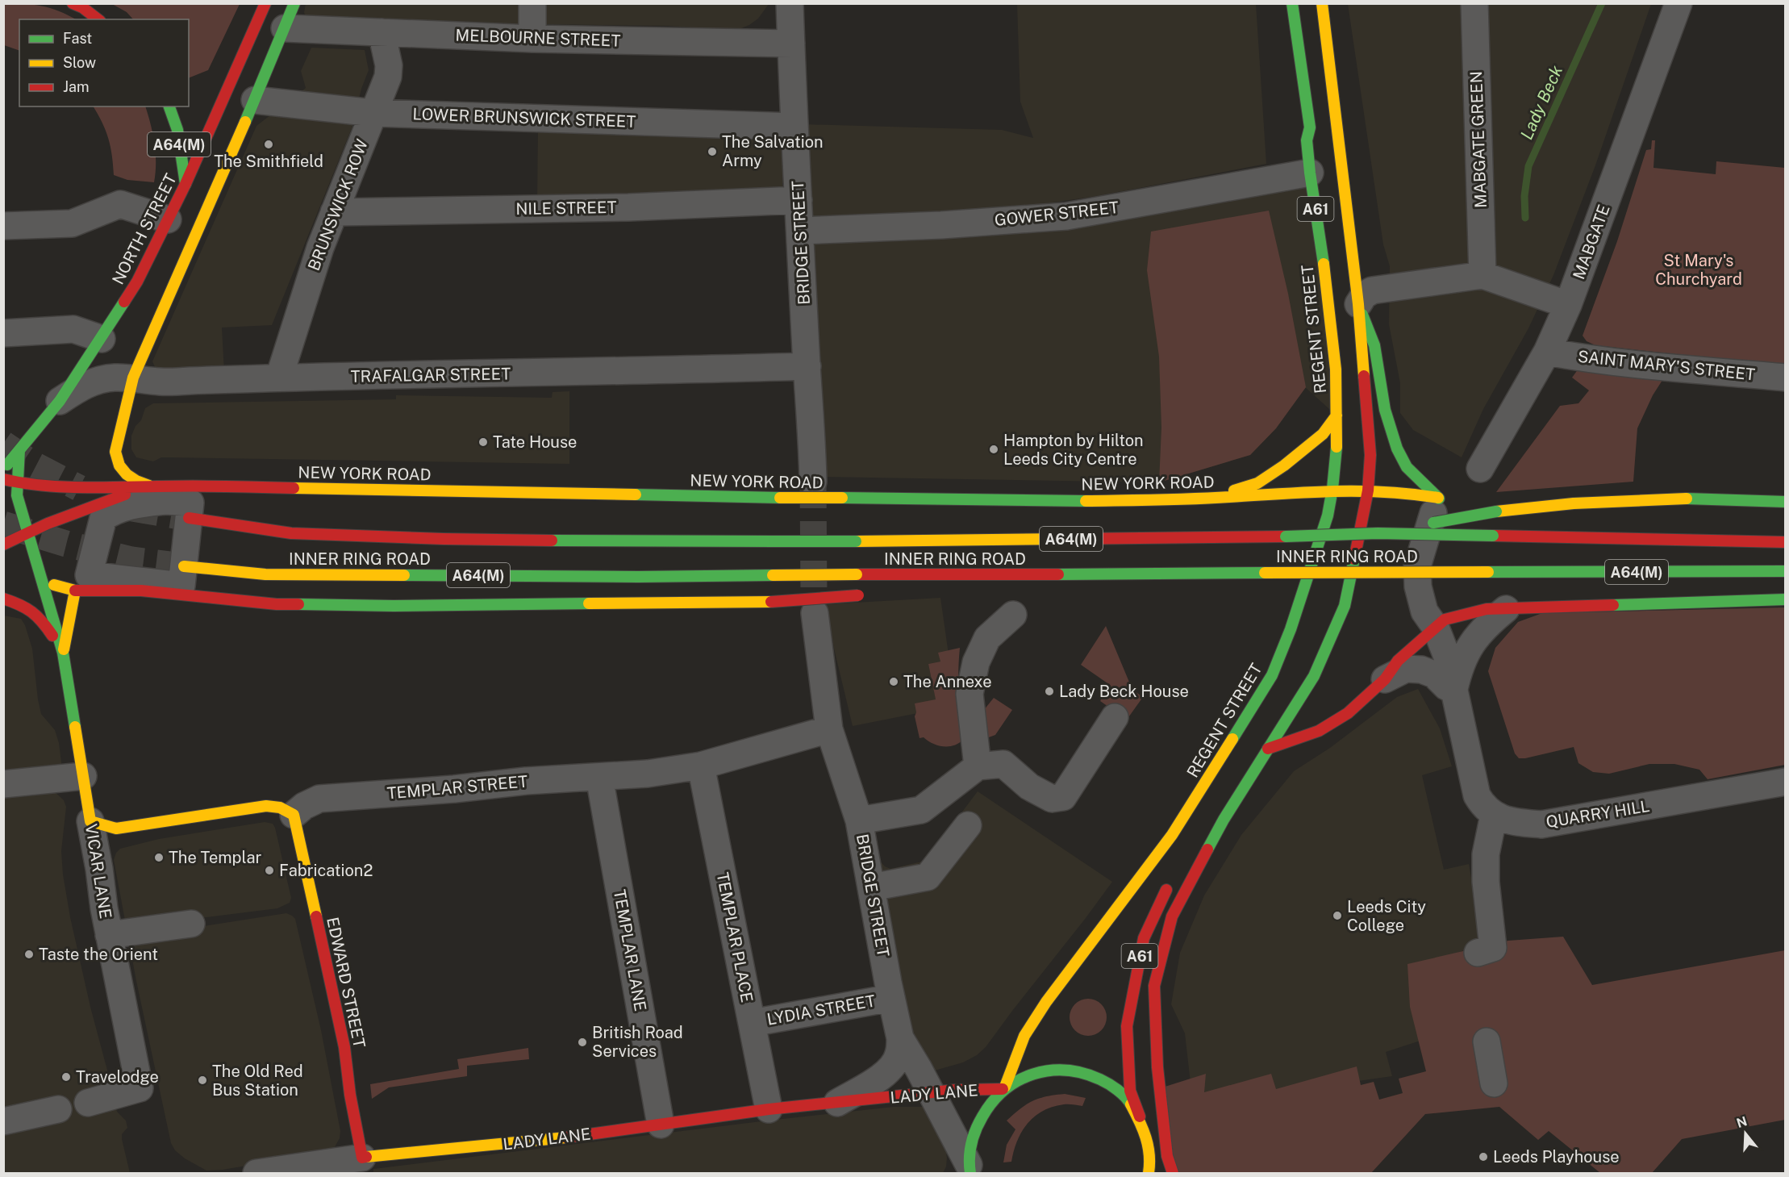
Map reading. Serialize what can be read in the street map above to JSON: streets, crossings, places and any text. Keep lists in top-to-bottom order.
{
  "streets": {
    "main road": [
      "A64(M)",
      "A61",
      "NORTH STREET",
      "REGENT STREET",
      "NEW YORK ROAD",
      "INNER RING ROAD",
      "VICAR LANE",
      "EDWARD STREET",
      "LADY LANE"
    ],
    "street": [
      "MELBOURNE STREET",
      "LOWER BRUNSWICK STREET",
      "MABGATE GREEN",
      "BRUNSWICK ROW",
      "NILE STREET",
      "GOWER STREET",
      "MABGATE",
      "BRIDGE STREET",
      "SAINT MARY'S STREET",
      "TRAFALGAR STREET",
      "TEMPLAR STREET",
      "QUARRY HILL",
      "TEMPLAR PLACE",
      "TEMPLAR LANE",
      "LYDIA STREET"
    ]
  },
  "crossings": [
    ["MELBOURNE STREET", "BRUNSWICK ROW"],
    ["MELBOURNE STREET", "BRIDGE STREET"],
    ["LOWER BRUNSWICK STREET", "BRUNSWICK ROW"],
    ["LOWER BRUNSWICK STREET", "BRIDGE STREET"],
    ["A64(M)", "NORTH STREET"],
    ["A64(M)", "INNER RING ROAD"],
    ["A64(M)", "VICAR LANE"],
    ["BRUNSWICK ROW", "NILE STREET"],
    ["BRUNSWICK ROW", "TRAFALGAR STREET"],
    ["NILE STREET", "BRIDGE STREET"],
    ["A61", "BRIDGE STREET"],
    ["A61", "REGENT STREET"],
    ["A61", "NEW YORK ROAD"],
    ["A61", "LADY LANE"],
    ["GOWER STREET", "BRIDGE STREET"],
    ["GOWER STREET", "REGENT STREET"],
    ["NORTH STREET", "TRAFALGAR STREET"],
    ["MABGATE", "SAINT MARY'S STREET"],
    ["BRIDGE STREET", "TRAFALGAR STREET"],
    ["BRIDGE STREET", "TEMPLAR STREET"],
    ["BRIDGE STREET", "LYDIA STREET"],
    ["BRIDGE STREET", "LADY LANE"],
    ["REGENT STREET", "NEW YORK ROAD"],
    ["REGENT STREET", "LADY LANE"],
    ["NEW YORK ROAD", "INNER RING ROAD"],
    ["TEMPLAR STREET", "TEMPLAR PLACE"],
    ["TEMPLAR STREET", "TEMPLAR LANE"],
    ["TEMPLAR STREET", "EDWARD STREET"],
    ["TEMPLAR PLACE", "LYDIA STREET"],
    ["TEMPLAR PLACE", "LADY LANE"],
    ["TEMPLAR LANE", "LADY LANE"],
    ["EDWARD STREET", "LADY LANE"]
  ],
  "water": ["Lady Beck"],
  "parks": ["St Mary's Churchyard"],
  "places": [
    "The Smithfield",
    "The Salvation Army",
    "Tate House",
    "Hampton by Hilton Leeds City Centre",
    "The Annexe",
    "Lady Beck House",
    "The Templar",
    "Fabrication2",
    "Leeds City College",
    "Taste the Orient",
    "British Road Services",
    "Travelodge",
    "The Old Red Bus Station",
    "Leeds Playhouse"
  ],
  "legend": ["Fast", "Slow", "Jam"],
  "north": "top"
}
